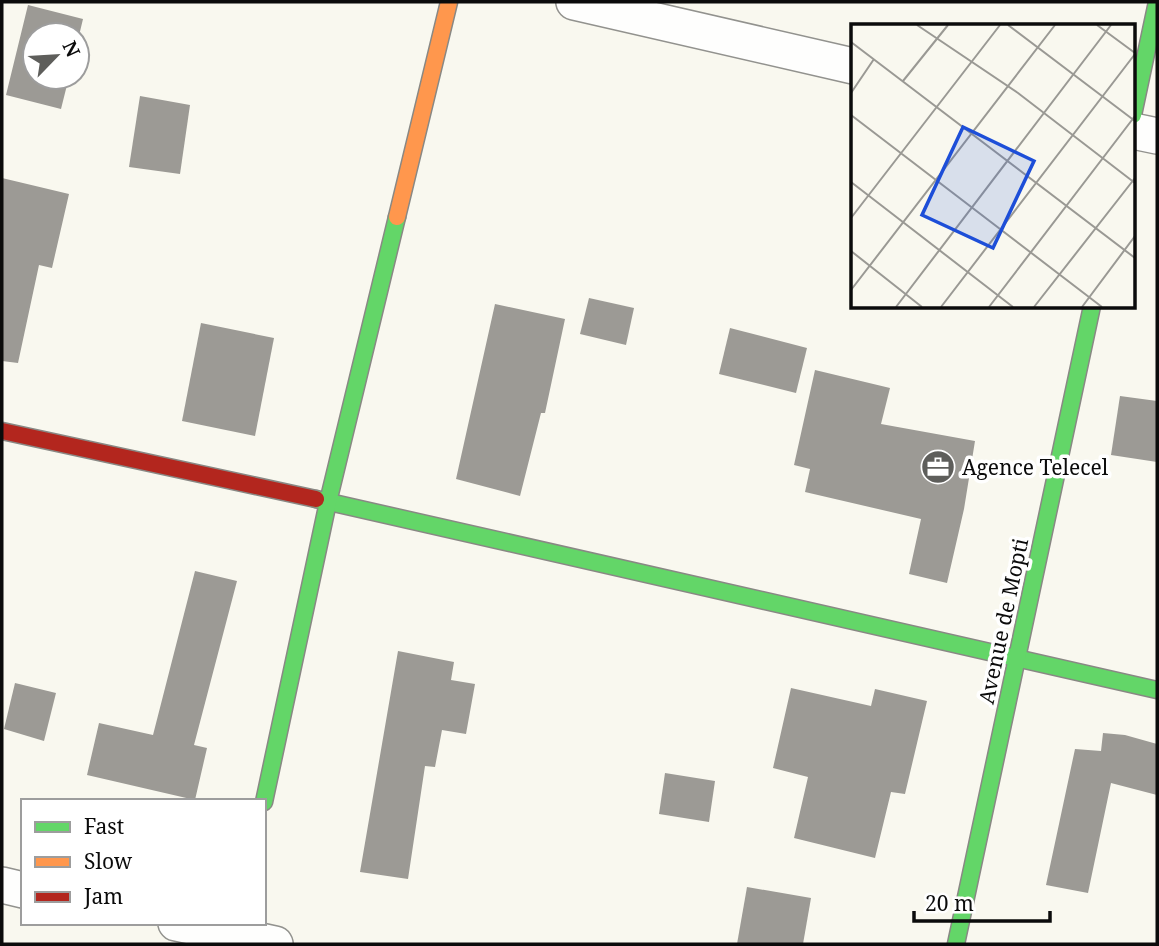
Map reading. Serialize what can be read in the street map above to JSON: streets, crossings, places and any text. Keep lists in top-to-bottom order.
{
  "streets": {
    "street": ["Avenue de Mopti"]
  },
  "places": {
    "office": ["Agence Telecel"]
  },
  "legend": ["Fast", "Slow", "Jam"],
  "scale_bar": "20 m",
  "north": "top right"
}
